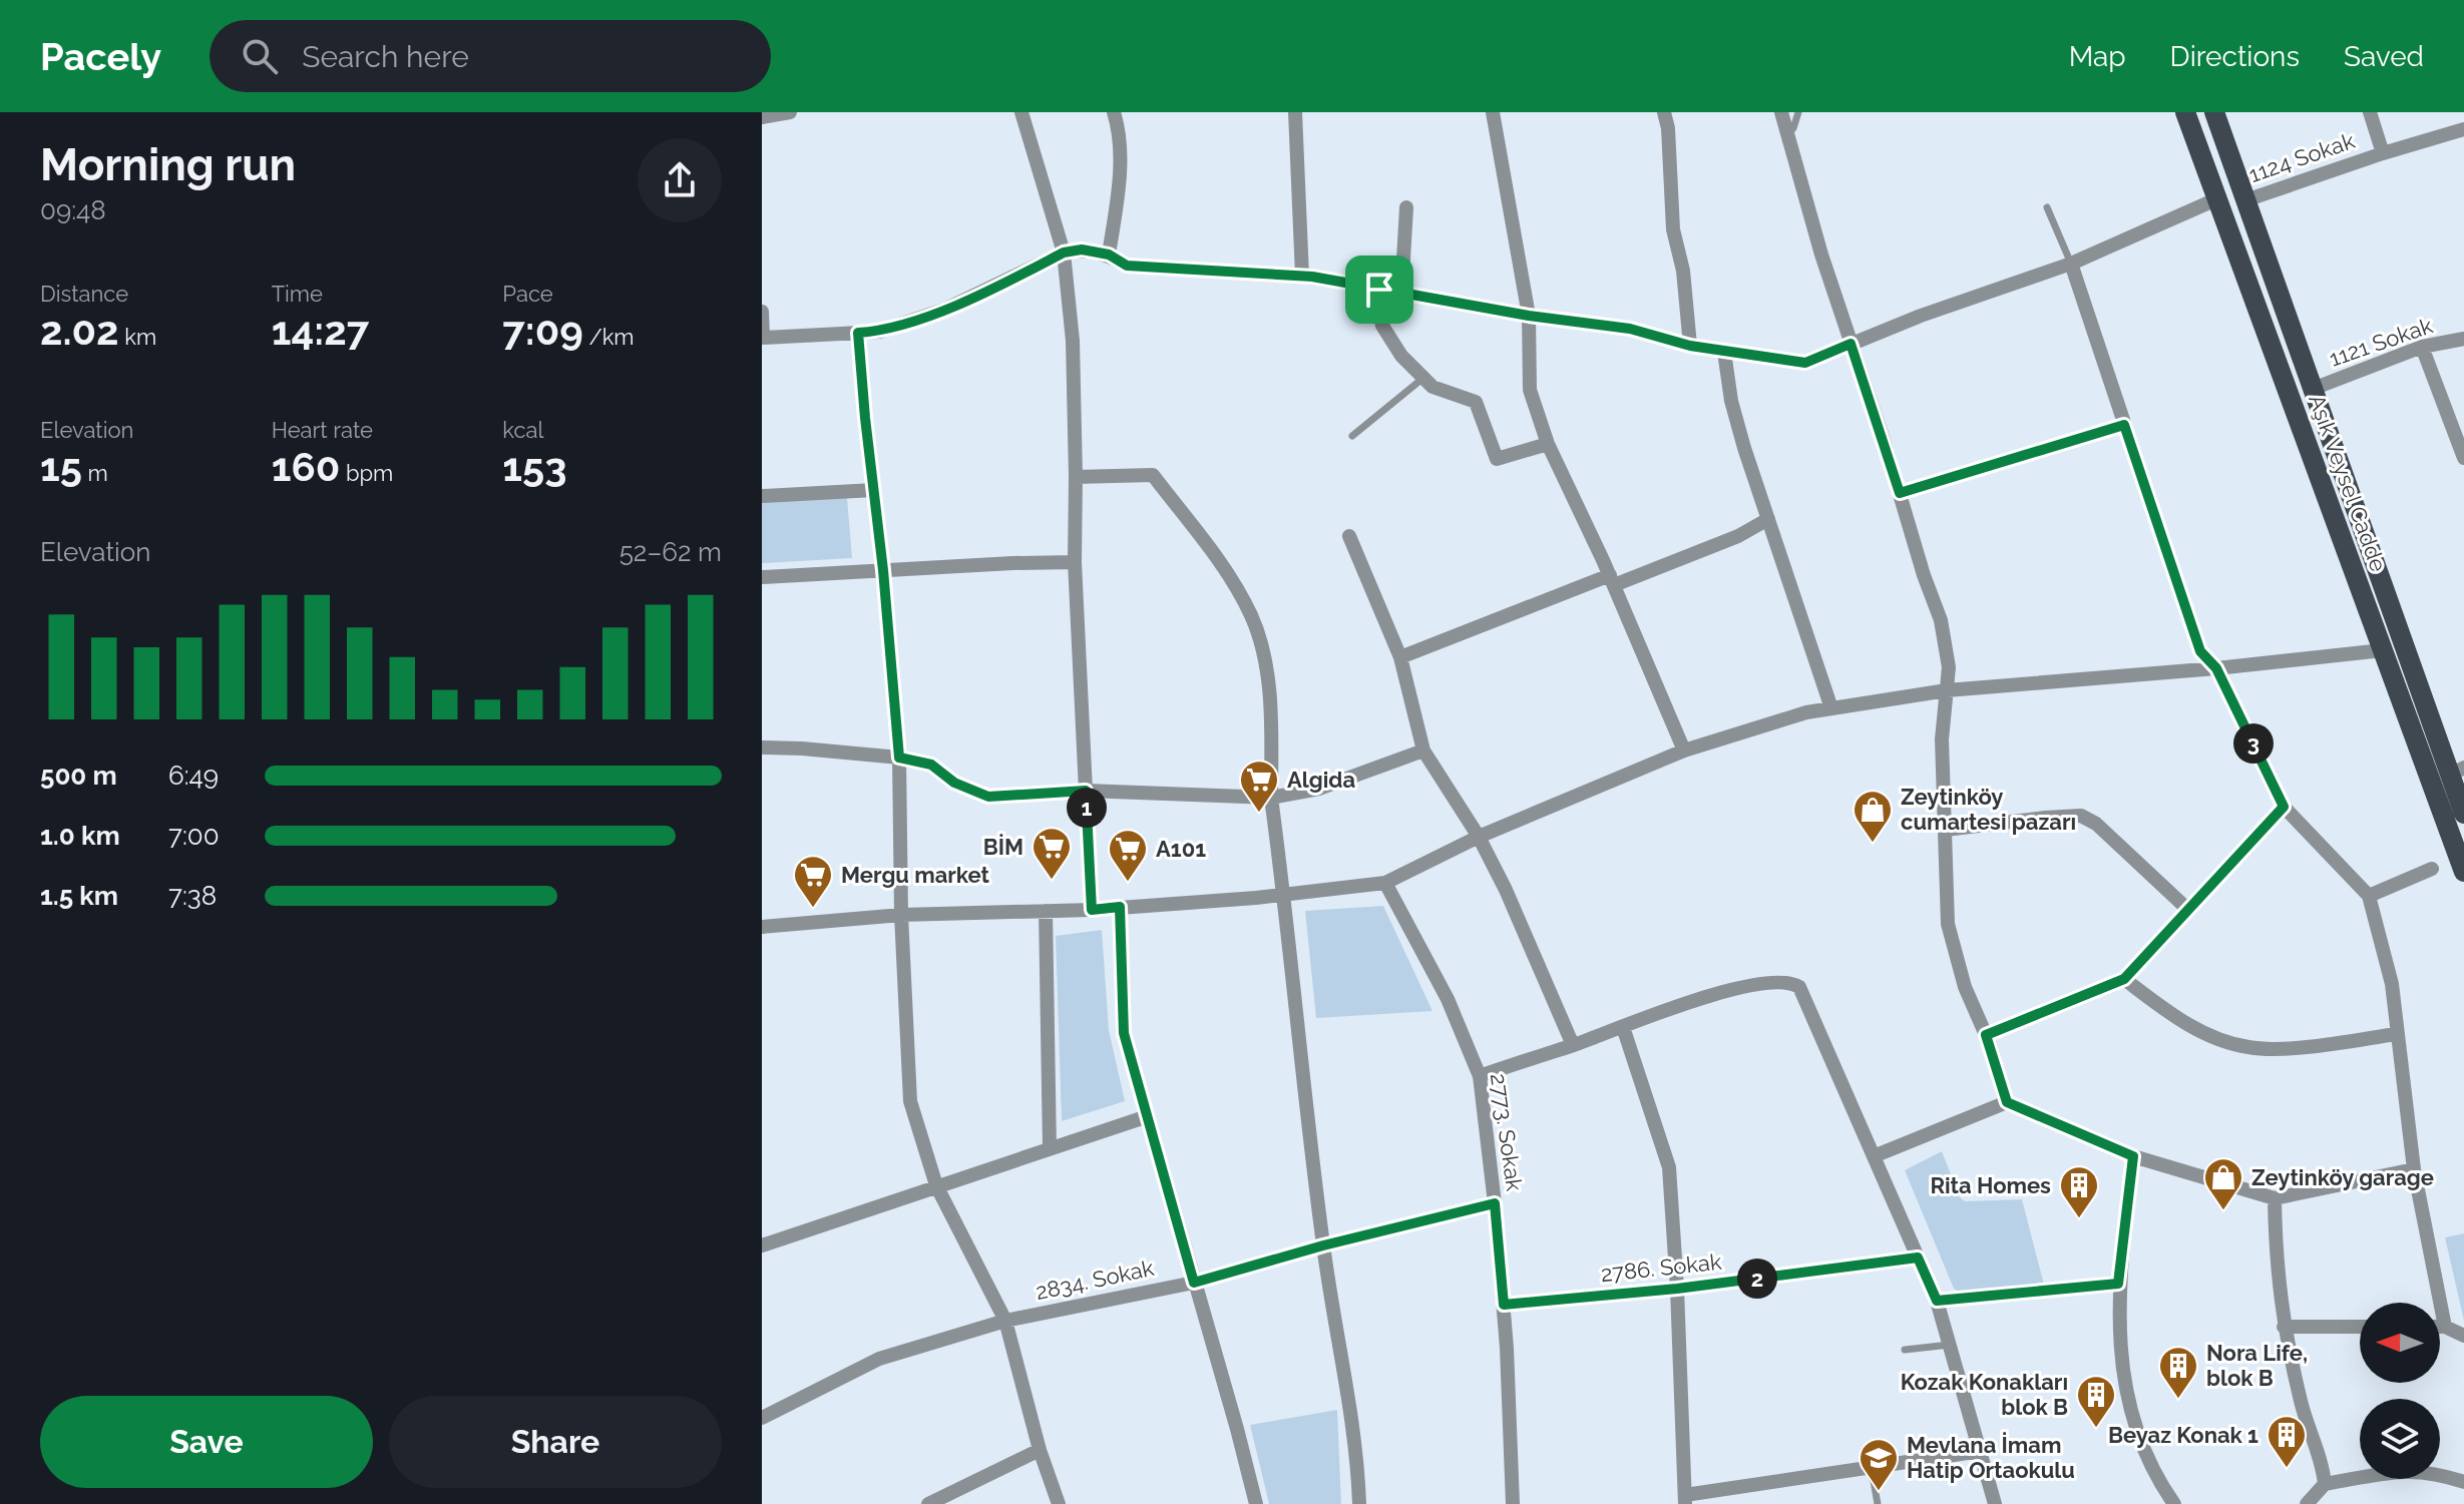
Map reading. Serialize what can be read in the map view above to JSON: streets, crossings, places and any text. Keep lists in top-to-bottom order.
{
  "streets": {
    "main road": ["Aşık Veysel Cadde"],
    "street": [
      "1124 Sokak",
      "1121 Sokak",
      "2773. Sokak",
      "2786. Sokak",
      "2834. Sokak"
    ]
  },
  "crossings": [
    ["1124 Sokak", "Aşık Veysel Cadde"],
    ["1121 Sokak", "Aşık Veysel Cadde"],
    ["2773. Sokak", "2786. Sokak"],
    ["2773. Sokak", "2834. Sokak"]
  ],
  "places": {
    "supermarket": [
      "Algida",
      "BİM",
      "A101",
      "Mergu market"
    ],
    "shop": ["Zeytinköy cumartesi pazarı", "Zeytinköy garage"],
    "building": [
      "Rita Homes",
      "Nora Life, blok B",
      "Kozak Konakları blok B",
      "Beyaz Konak 1"
    ],
    "school or university": ["Mevlana İmam Hatip Ortaokulu"]
  },
  "north": "left",
  "page": {
    "header": "Pacely",
    "search": "Search here",
    "nav": ["Map", "Directions", "Saved"],
    "heading": ["Morning run", "09:48"],
    "stats": [
      ["Distance", "2.02 km"],
      ["Time", "14:27"],
      ["Pace", "7:09 /km"],
      ["Elevation", "15 m"],
      ["Heart rate", "160 bpm"],
      ["kcal", "153"]
    ],
    "chart": ["Elevation", "52–62 m"],
    "pins": ["3", "1", "2"],
    "list": [
      {
        "name": "500 m",
        "note": "6:49"
      },
      {
        "name": "1.0 km",
        "note": "7:00"
      },
      {
        "name": "1.5 km",
        "note": "7:38"
      }
    ],
    "buttons": ["Save", "Share"]
  }
}
